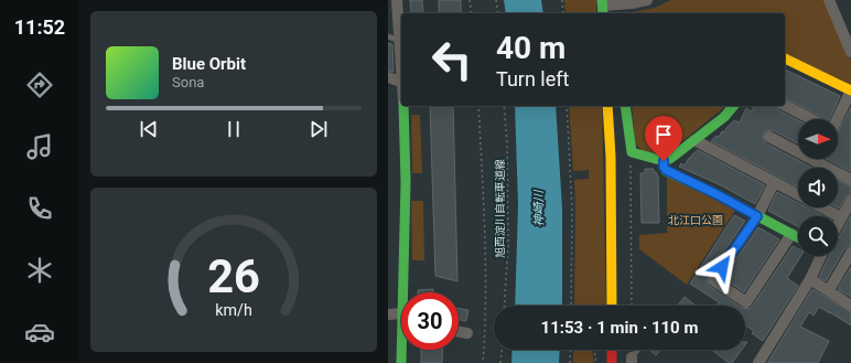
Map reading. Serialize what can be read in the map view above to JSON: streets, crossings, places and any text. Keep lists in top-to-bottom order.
{
  "streets": {
    "path": ["旭西淀川自転車道線"]
  },
  "water": ["神崎川"],
  "parks": ["北江口公園"],
  "north": "right",
  "page": {
    "tabs": "11:52",
    "turn": ["40 m", "Turn left"],
    "song": ["Blue Orbit", "Sona"],
    "limit": "30",
    "trip": "11:53 · 1 min · 110 m",
    "gauge": ["26", "km/h"]
  }
}
